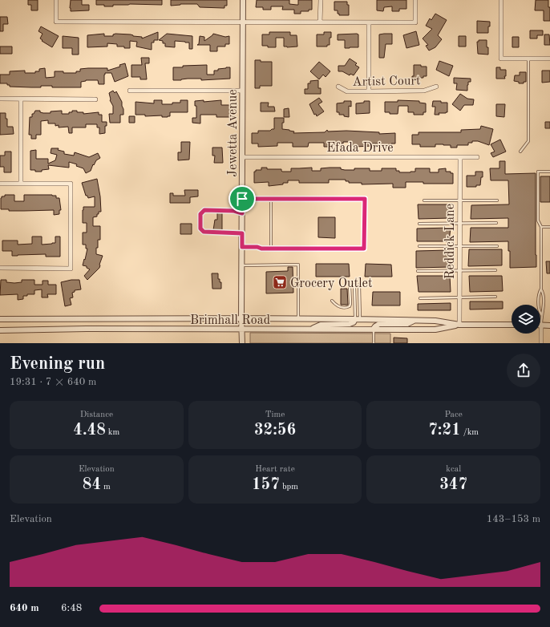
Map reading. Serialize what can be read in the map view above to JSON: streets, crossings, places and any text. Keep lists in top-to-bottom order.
{
  "streets": {
    "street": [
      "Artist Court",
      "Jewetta Avenue",
      "Efada Drive",
      "Reddick Lane",
      "Brimhall Road"
    ]
  },
  "crossings": [
    ["Jewetta Avenue", "Efada Drive"],
    ["Jewetta Avenue", "Brimhall Road"],
    ["Efada Drive", "Reddick Lane"],
    ["Reddick Lane", "Brimhall Road"]
  ],
  "places": {
    "supermarket": ["Grocery Outlet"]
  },
  "page": {
    "heading": ["Evening run", "19:31 · 7 × 640 m"],
    "stats": [
      ["Distance", "4.48 km"],
      ["Time", "32:56"],
      ["Pace", "7:21 /km"],
      ["Elevation", "84 m"],
      ["Heart rate", "157 bpm"],
      ["kcal", "347"]
    ],
    "chart": ["Elevation", "143–153 m"],
    "list": [
      {
        "name": "640 m",
        "note": "6:48"
      }
    ]
  }
}
